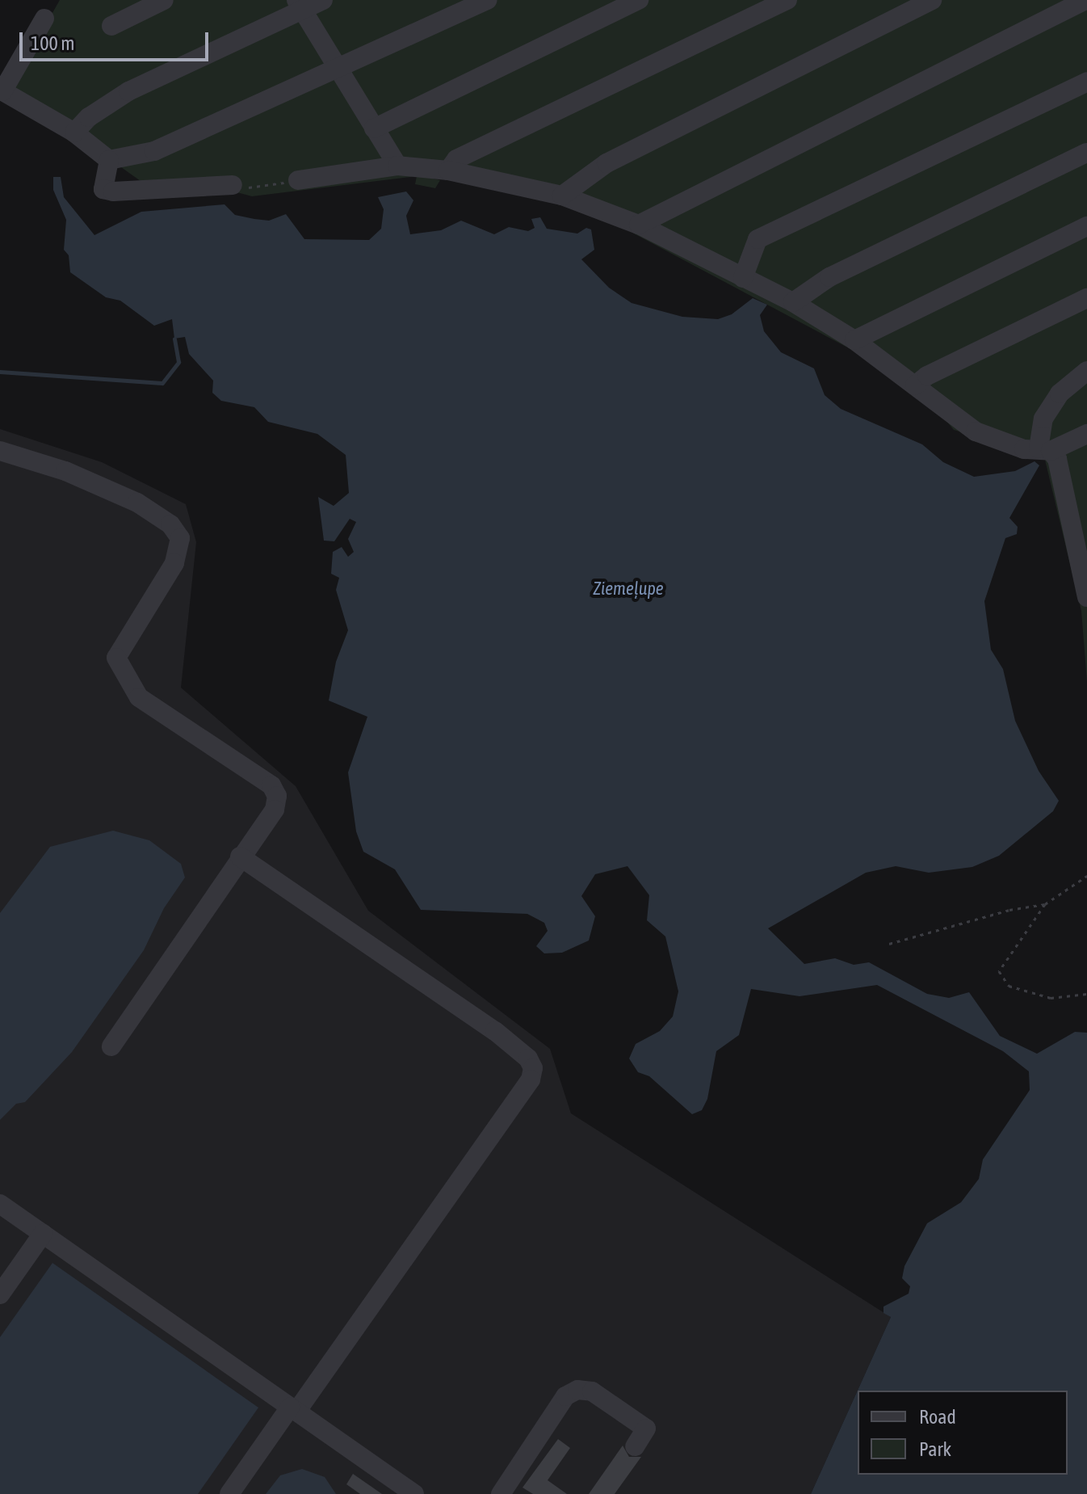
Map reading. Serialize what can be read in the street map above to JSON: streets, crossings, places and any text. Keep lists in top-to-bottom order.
{
  "water": ["Ziemeļupe"],
  "legend": ["Road", "Park"],
  "scale_bar": "100 m"
}
